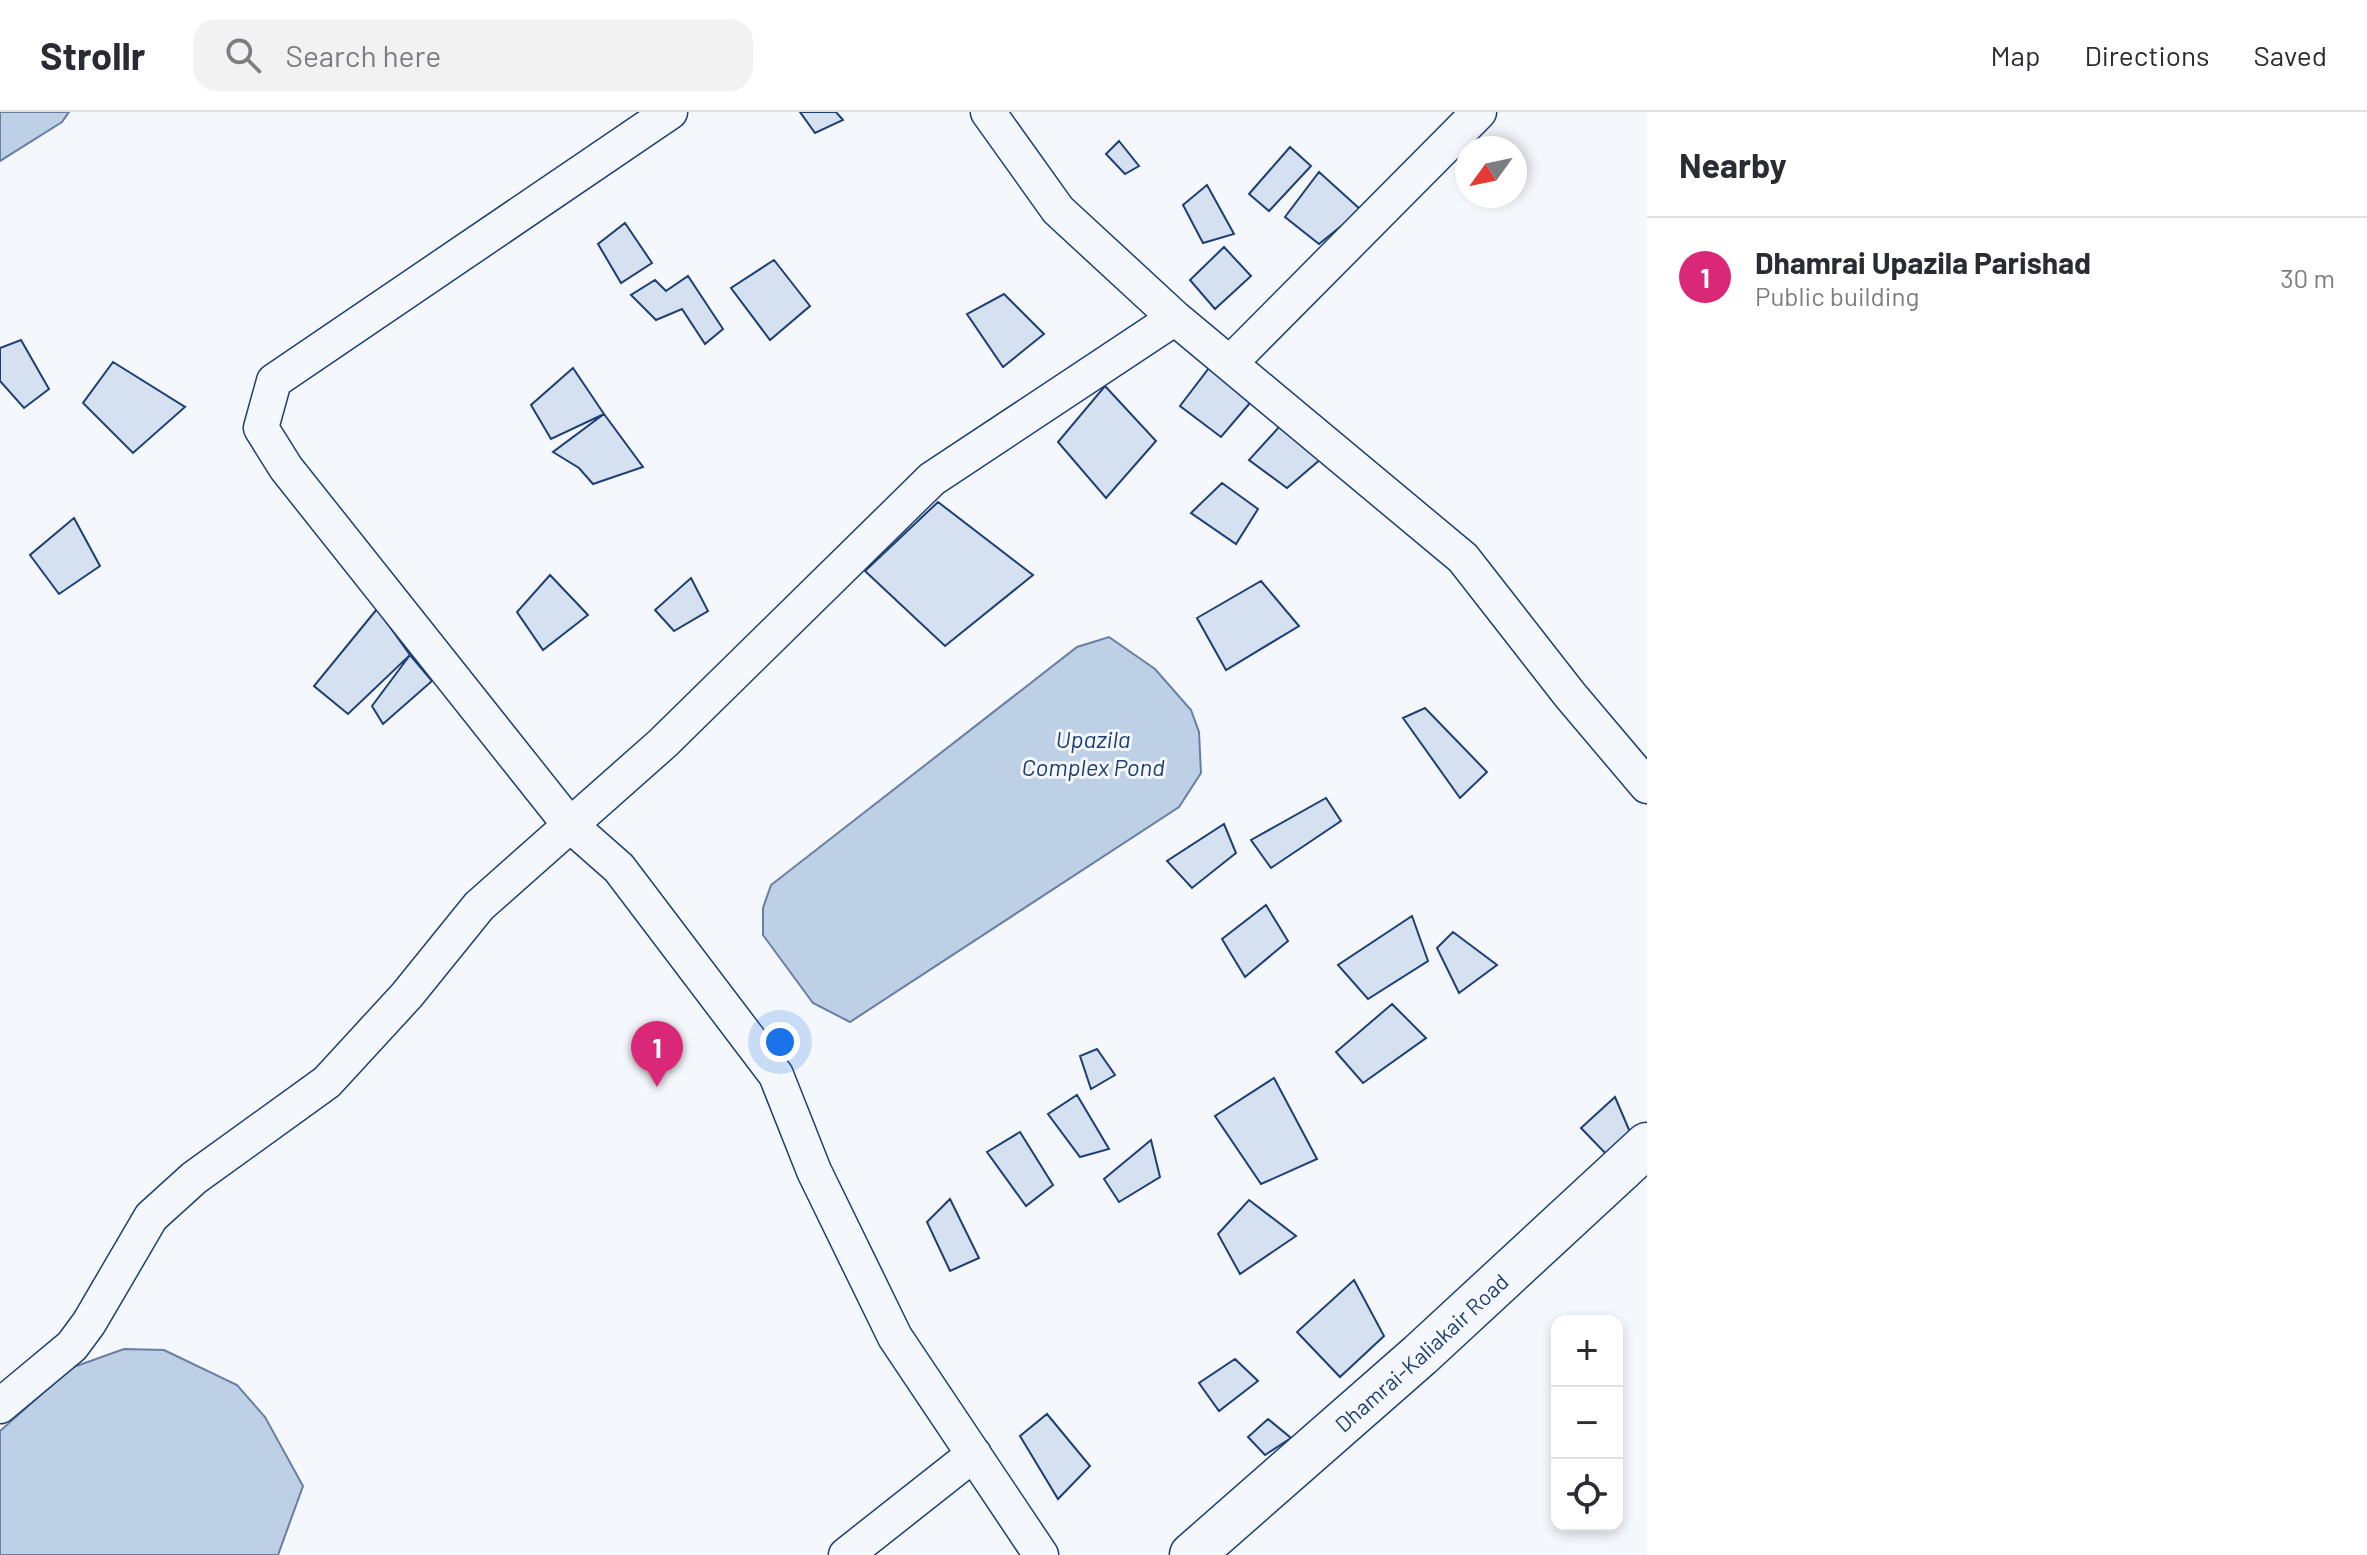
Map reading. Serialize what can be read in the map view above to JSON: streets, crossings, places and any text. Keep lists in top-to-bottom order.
{
  "streets": {
    "main road": ["Dhamrai-Kaliakair Road"]
  },
  "water": ["Upazila Complex Pond"],
  "north": "bottom left",
  "page": {
    "header": "Strollr",
    "search": "Search here",
    "nav": ["Map", "Directions", "Saved"],
    "heading": "Nearby",
    "list": [
      {
        "mark": "1",
        "name": "Dhamrai Upazila Parishad",
        "note": "Public building",
        "value": "30 m"
      }
    ],
    "pins": "1",
    "map_buttons": ["+", "−"]
  }
}
